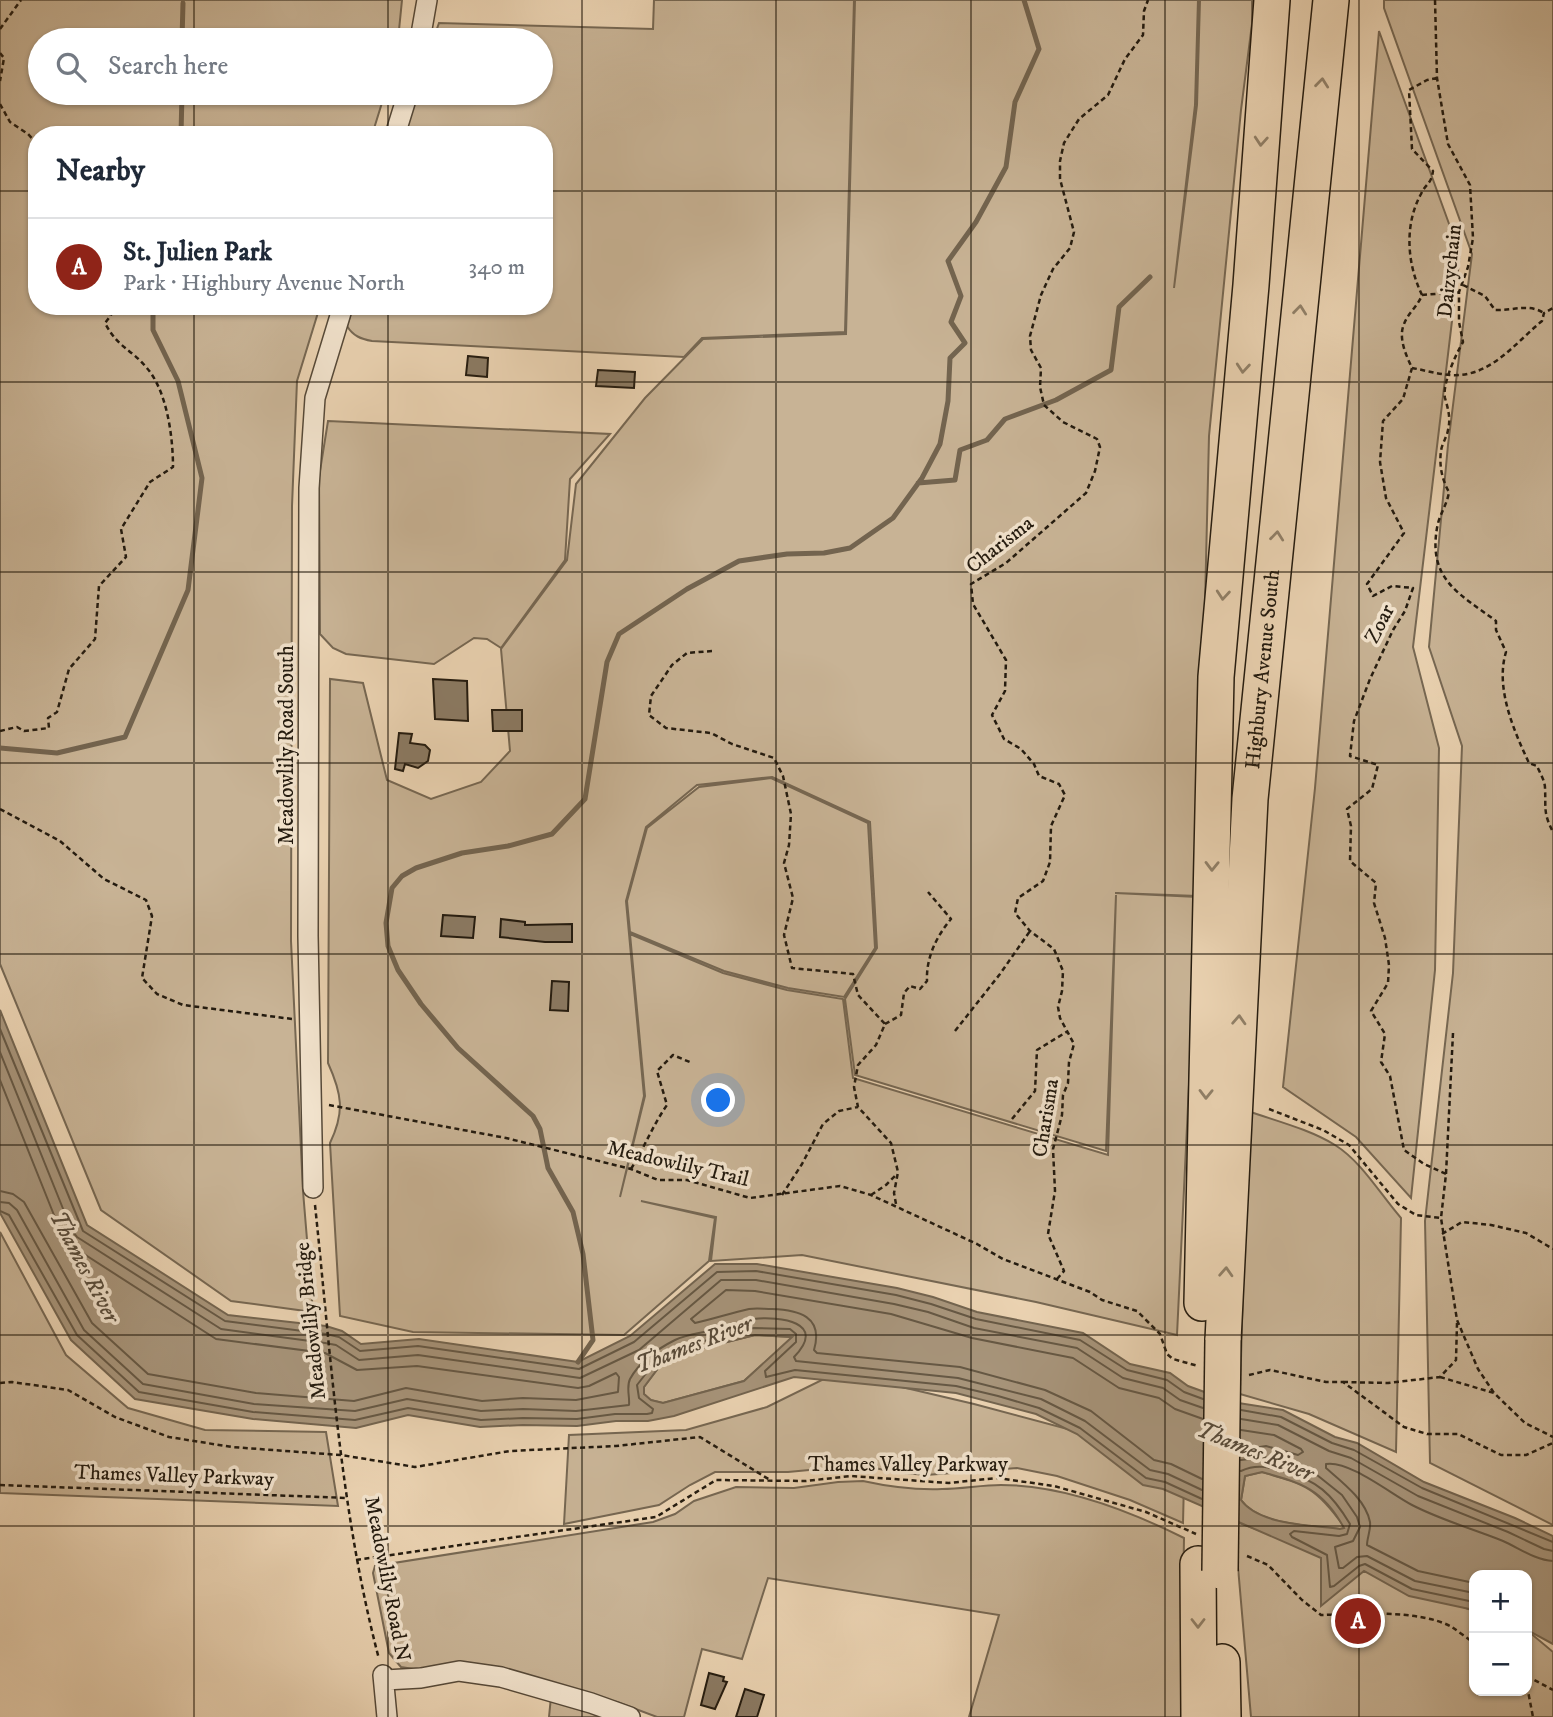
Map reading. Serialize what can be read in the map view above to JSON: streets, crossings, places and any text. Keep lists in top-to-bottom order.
{
  "streets": {
    "highway": ["Highbury Avenue South"],
    "street": ["Meadowlily Road South", "Meadowlily Road N"],
    "path": [
      "Daizychain",
      "Charisma",
      "Zoar",
      "Meadowlily Trail",
      "Meadowlily Bridge",
      "Thames Valley Parkway"
    ]
  },
  "crossings": [
    ["Charisma", "Meadowlily Trail"],
    ["Highbury Avenue South", "Meadowlily Trail"],
    ["Meadowlily Road South", "Meadowlily Trail"],
    ["Meadowlily Road South", "Meadowlily Bridge"],
    ["Meadowlily Bridge", "Meadowlily Road N"],
    ["Thames Valley Parkway", "Meadowlily Road N"]
  ],
  "water": ["Thames River"],
  "page": {
    "search": "Search here",
    "heading": "Nearby",
    "list": [
      {
        "mark": "A",
        "name": "St. Julien Park",
        "note": "Park · Highbury Avenue North",
        "value": "340 m"
      }
    ],
    "map_buttons": ["+", "−"],
    "pins": "A"
  }
}
